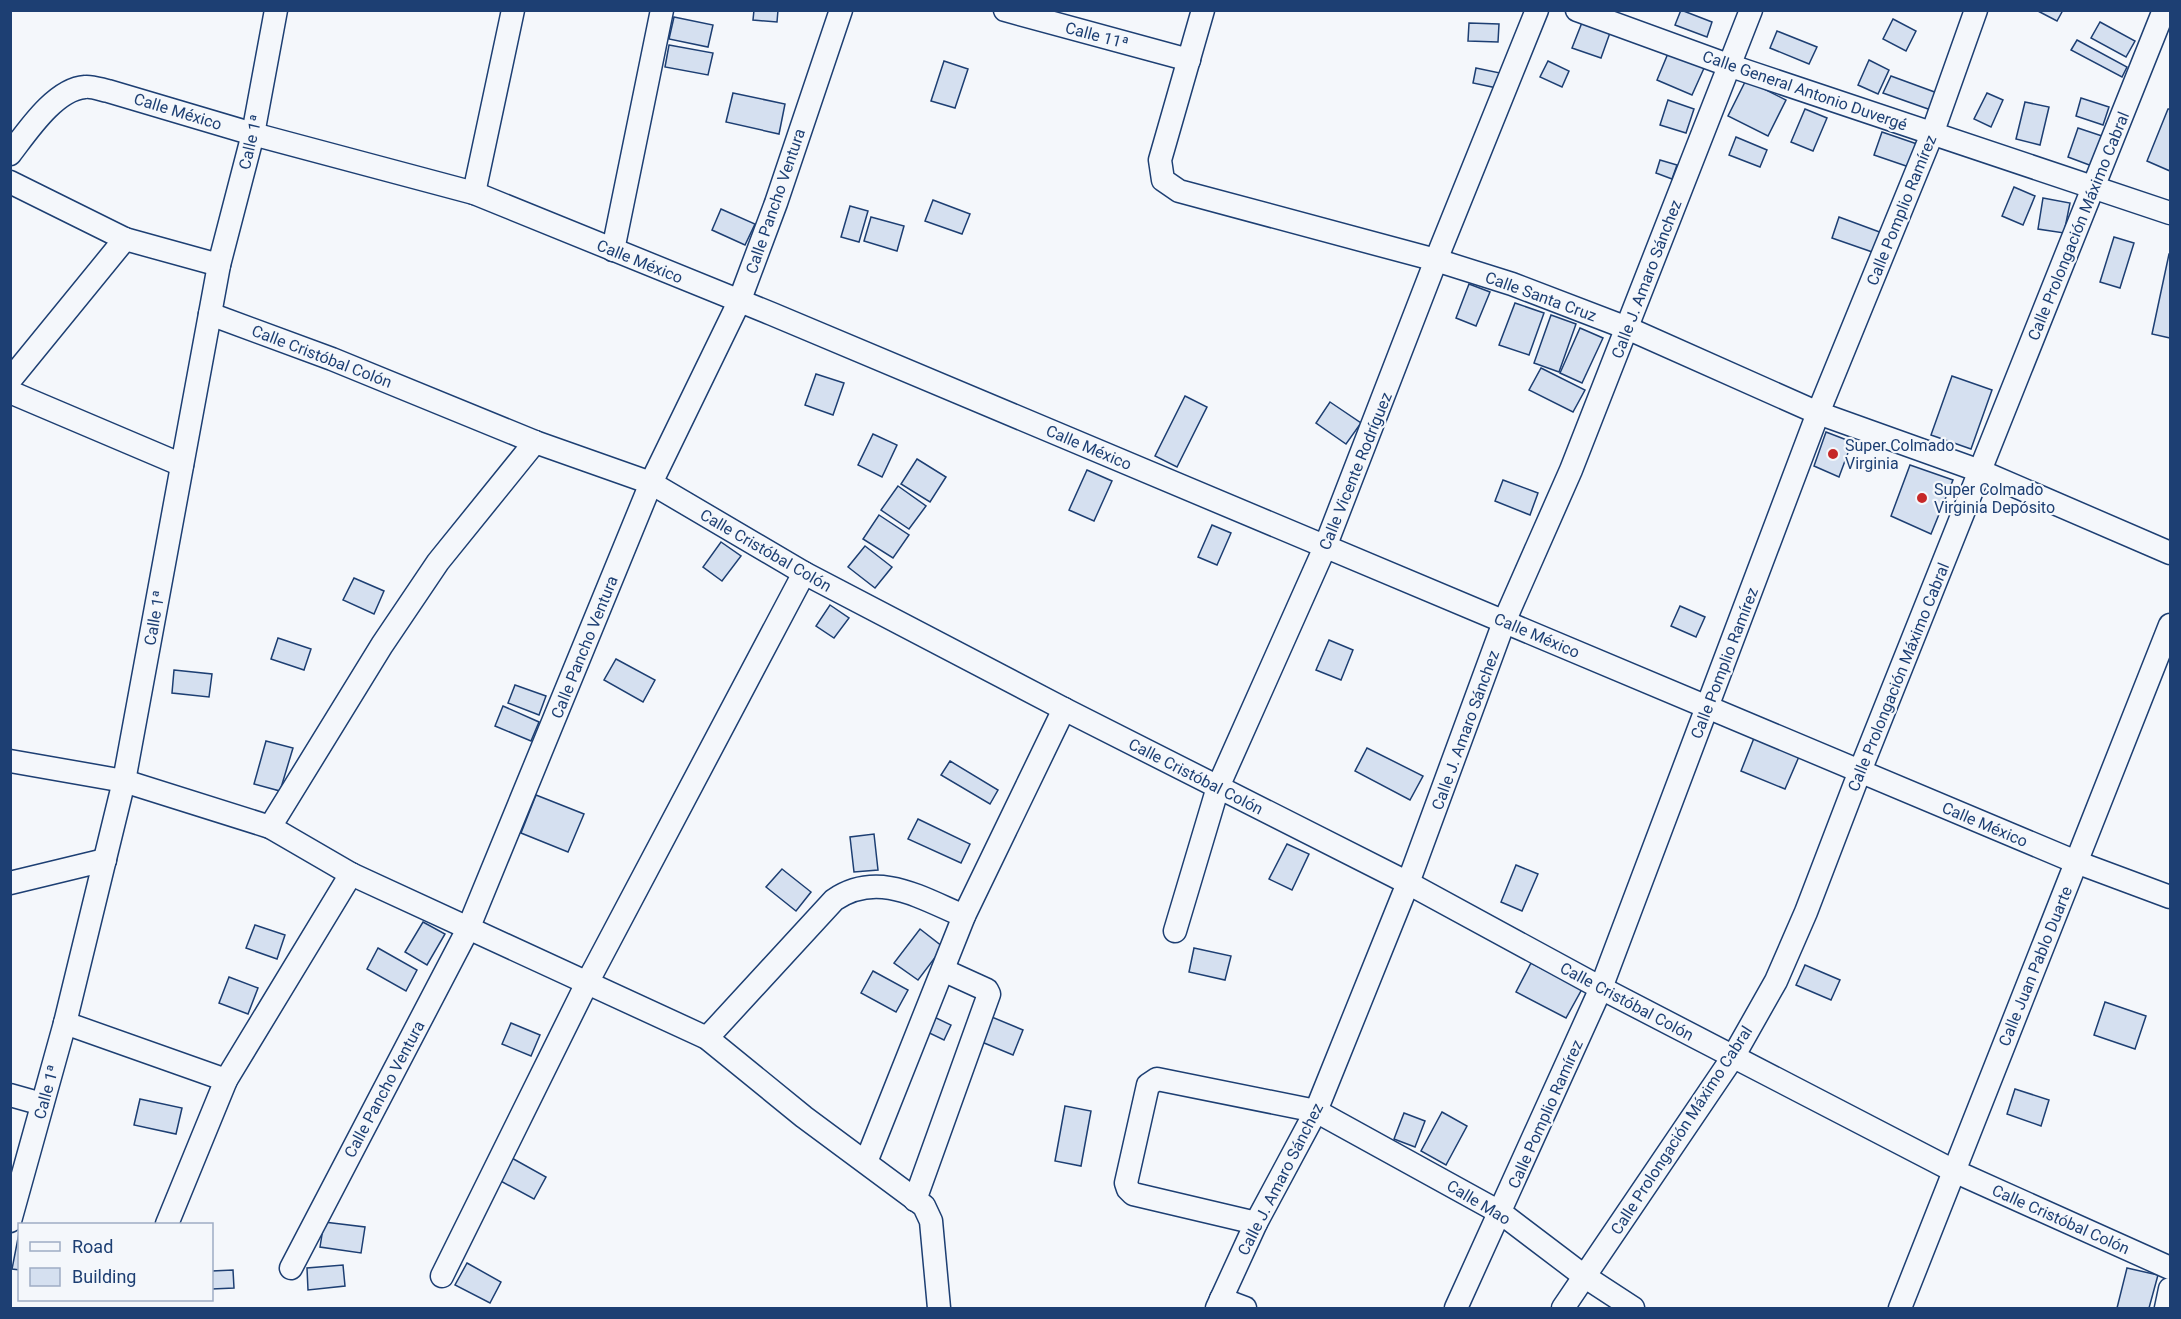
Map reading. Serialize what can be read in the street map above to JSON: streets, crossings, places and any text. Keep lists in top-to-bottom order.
{
  "streets": {
    "street": [
      "Calle 11ª",
      "Calle General Antonio Duvergé",
      "Calle México",
      "Calle 1ª",
      "Calle Pancho Ventura",
      "Calle Pomplio Ramírez",
      "Calle Prolongación Máximo Cabral",
      "Calle J. Amaro Sánchez",
      "Calle Santa Cruz",
      "Calle Cristóbal Colón",
      "Calle Vicente Rodríguez",
      "Calle Juan Pablo Duarte",
      "Calle Mao"
    ]
  },
  "crossings": [
    ["Calle 11ª", "Calle Santa Cruz"],
    ["Calle General Antonio Duvergé", "Calle Pomplio Ramírez"],
    ["Calle General Antonio Duvergé", "Calle Prolongación Máximo Cabral"],
    ["Calle General Antonio Duvergé", "Calle J. Amaro Sánchez"],
    ["Calle México", "Calle 1ª"],
    ["Calle México", "Calle Pancho Ventura"],
    ["Calle México", "Calle Pomplio Ramírez"],
    ["Calle México", "Calle Prolongación Máximo Cabral"],
    ["Calle México", "Calle J. Amaro Sánchez"],
    ["Calle México", "Calle Vicente Rodríguez"],
    ["Calle México", "Calle Juan Pablo Duarte"],
    ["Calle 1ª", "Calle Cristóbal Colón"],
    ["Calle Pancho Ventura", "Calle Cristóbal Colón"],
    ["Calle Pomplio Ramírez", "Calle Santa Cruz"],
    ["Calle Pomplio Ramírez", "Calle Cristóbal Colón"],
    ["Calle Pomplio Ramírez", "Calle Mao"],
    ["Calle Prolongación Máximo Cabral", "Calle Santa Cruz"],
    ["Calle Prolongación Máximo Cabral", "Calle Cristóbal Colón"],
    ["Calle Prolongación Máximo Cabral", "Calle Mao"],
    ["Calle J. Amaro Sánchez", "Calle Santa Cruz"],
    ["Calle J. Amaro Sánchez", "Calle Cristóbal Colón"],
    ["Calle J. Amaro Sánchez", "Calle Mao"],
    ["Calle Santa Cruz", "Calle Vicente Rodríguez"],
    ["Calle Cristóbal Colón", "Calle Vicente Rodríguez"],
    ["Calle Cristóbal Colón", "Calle Juan Pablo Duarte"]
  ],
  "places": ["Super Colmado Virginia", "Super Colmado Virginia Depósito"],
  "legend": ["Road", "Building"]
}
